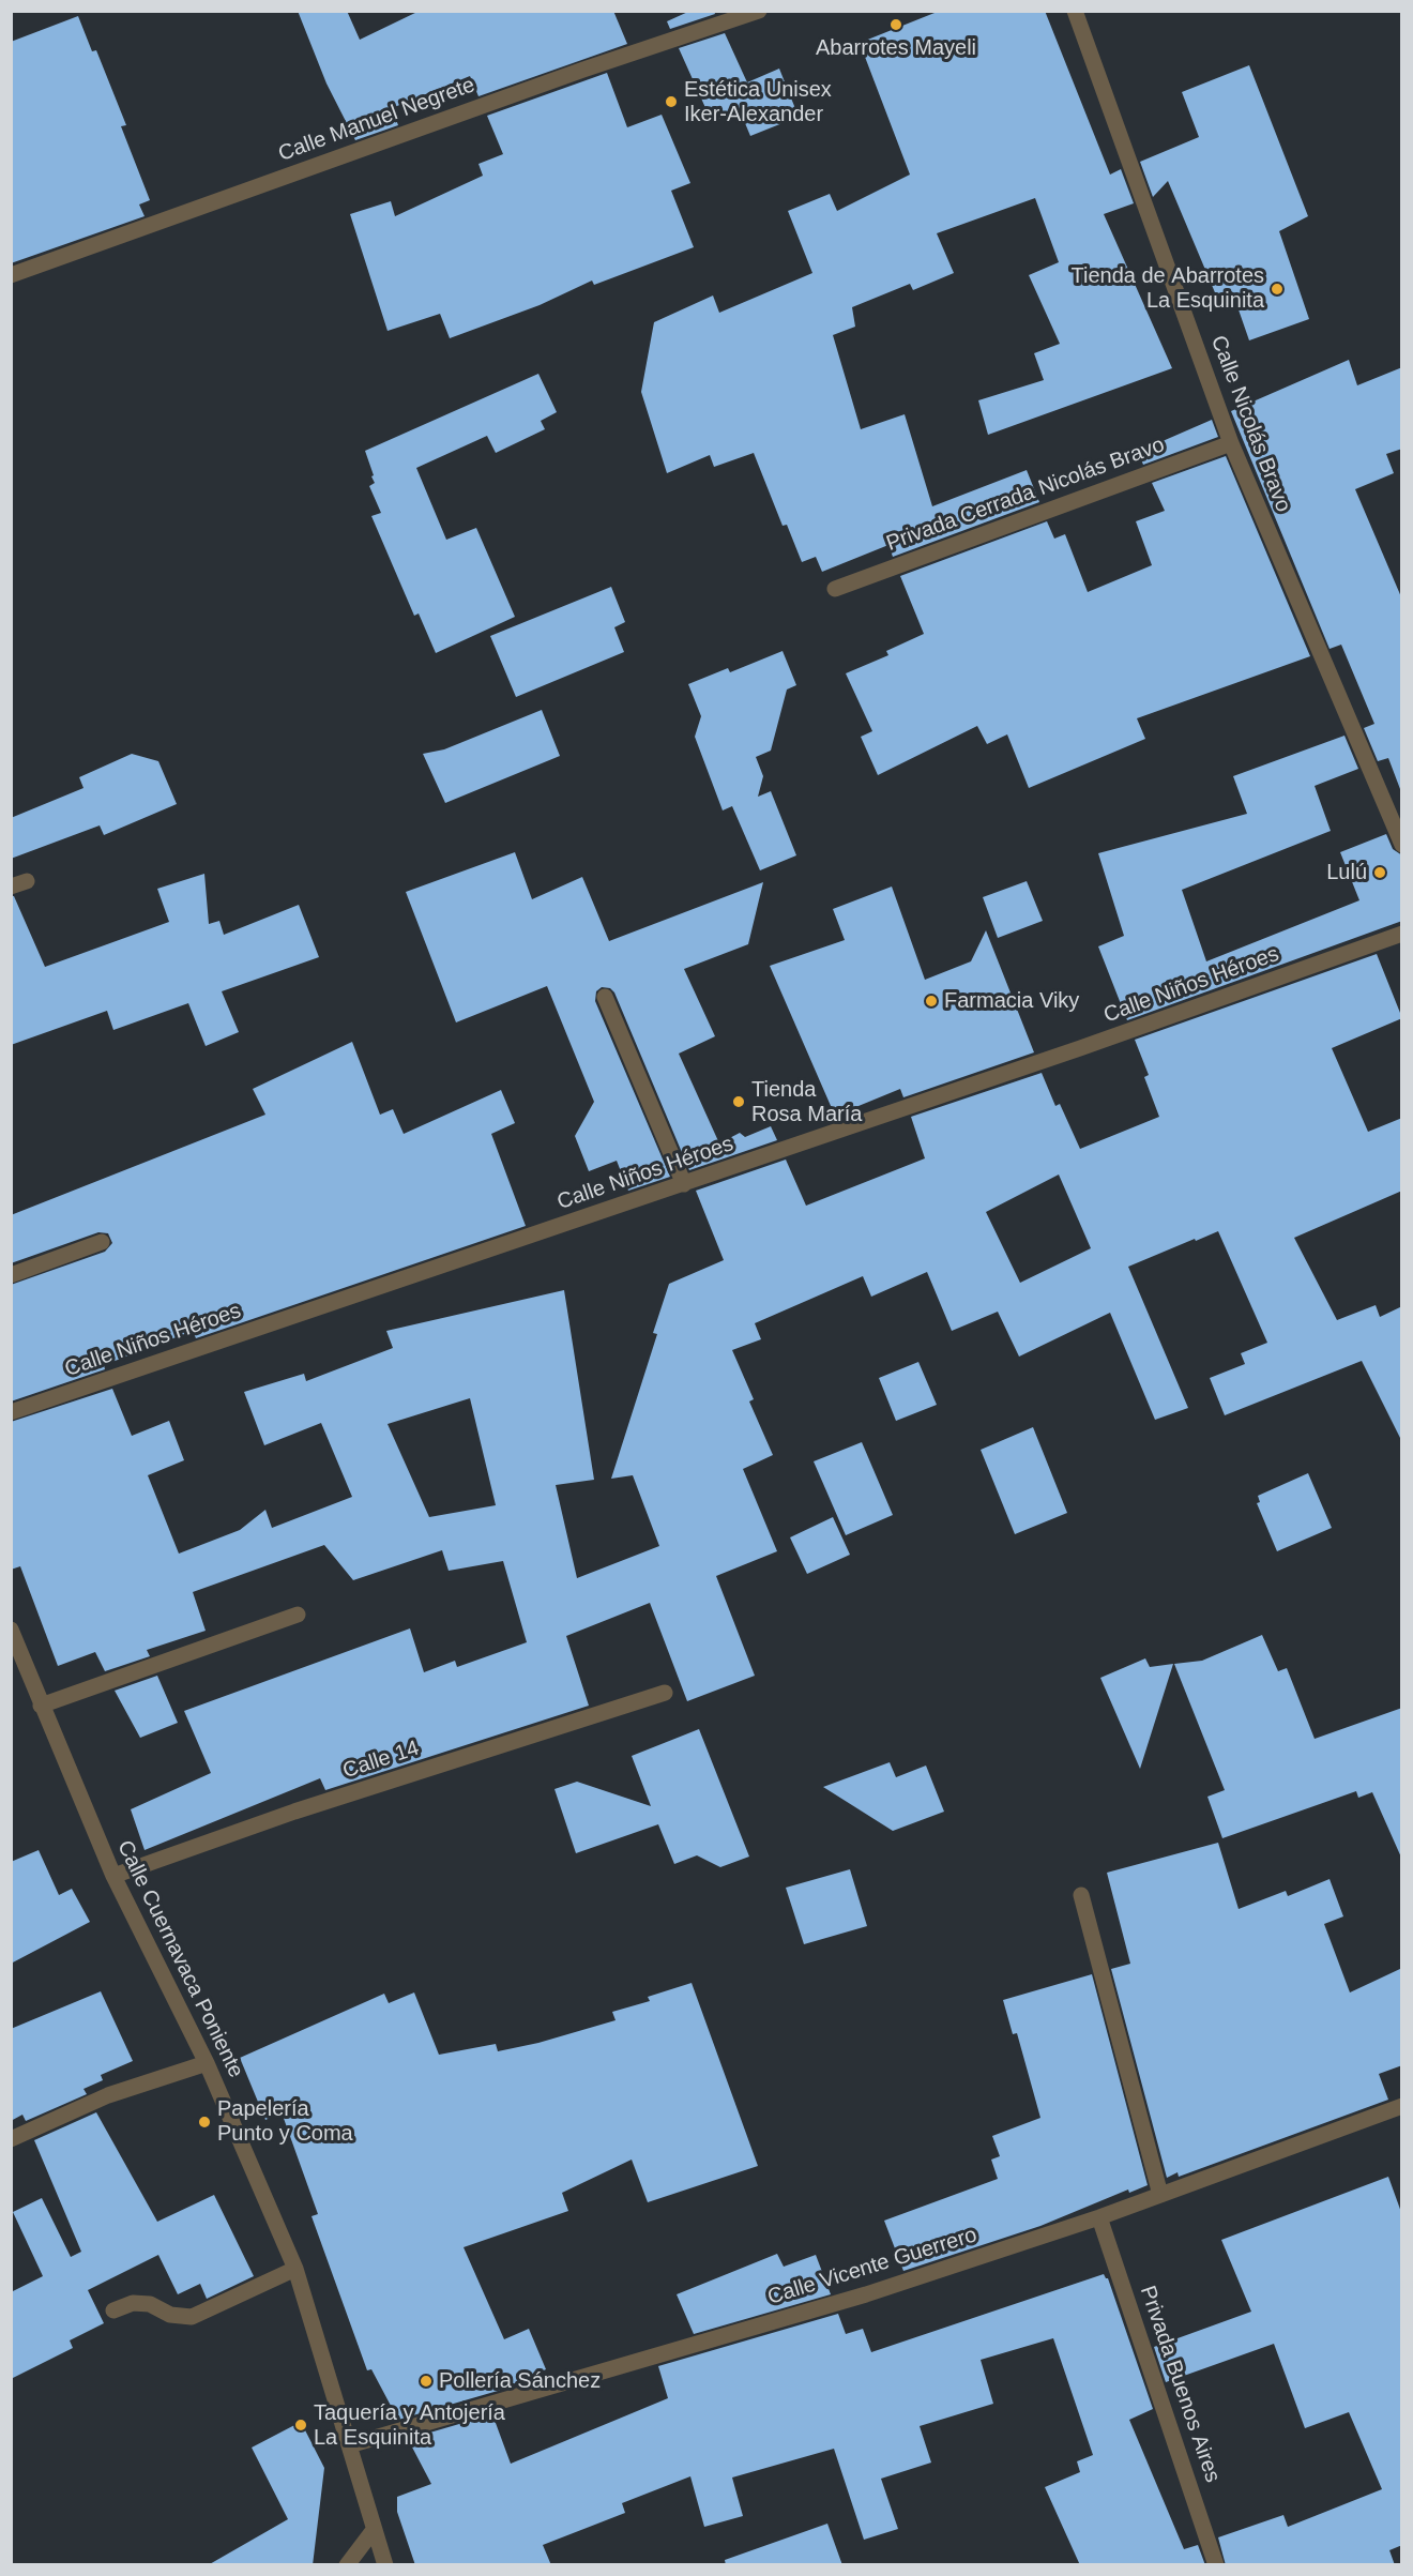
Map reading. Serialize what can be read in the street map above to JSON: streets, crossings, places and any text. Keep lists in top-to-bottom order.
{
  "streets": {
    "street": [
      "Calle Manuel Negrete",
      "Calle Nicolás Bravo",
      "Privada Cerrada Nicolás Bravo",
      "Calle Niños Héroes",
      "Calle 14",
      "Calle Cuernavaca Poniente",
      "Calle Vicente Guerrero",
      "Privada Buenos Aires"
    ]
  },
  "crossings": [
    ["Calle Nicolás Bravo", "Privada Cerrada Nicolás Bravo"],
    ["Calle 14", "Calle Cuernavaca Poniente"],
    ["Calle Cuernavaca Poniente", "Calle Vicente Guerrero"],
    ["Calle Vicente Guerrero", "Privada Buenos Aires"]
  ],
  "places": [
    "Abarrotes Mayeli",
    "Estética Unisex Iker-Alexander",
    "Tienda de Abarrotes La Esquinita",
    "Lulú",
    "Farmacia Viky",
    "Tienda Rosa María",
    "Papelería Punto y Coma",
    "Pollería Sánchez",
    "Taquería y Antojería La Esquinita"
  ]
}
